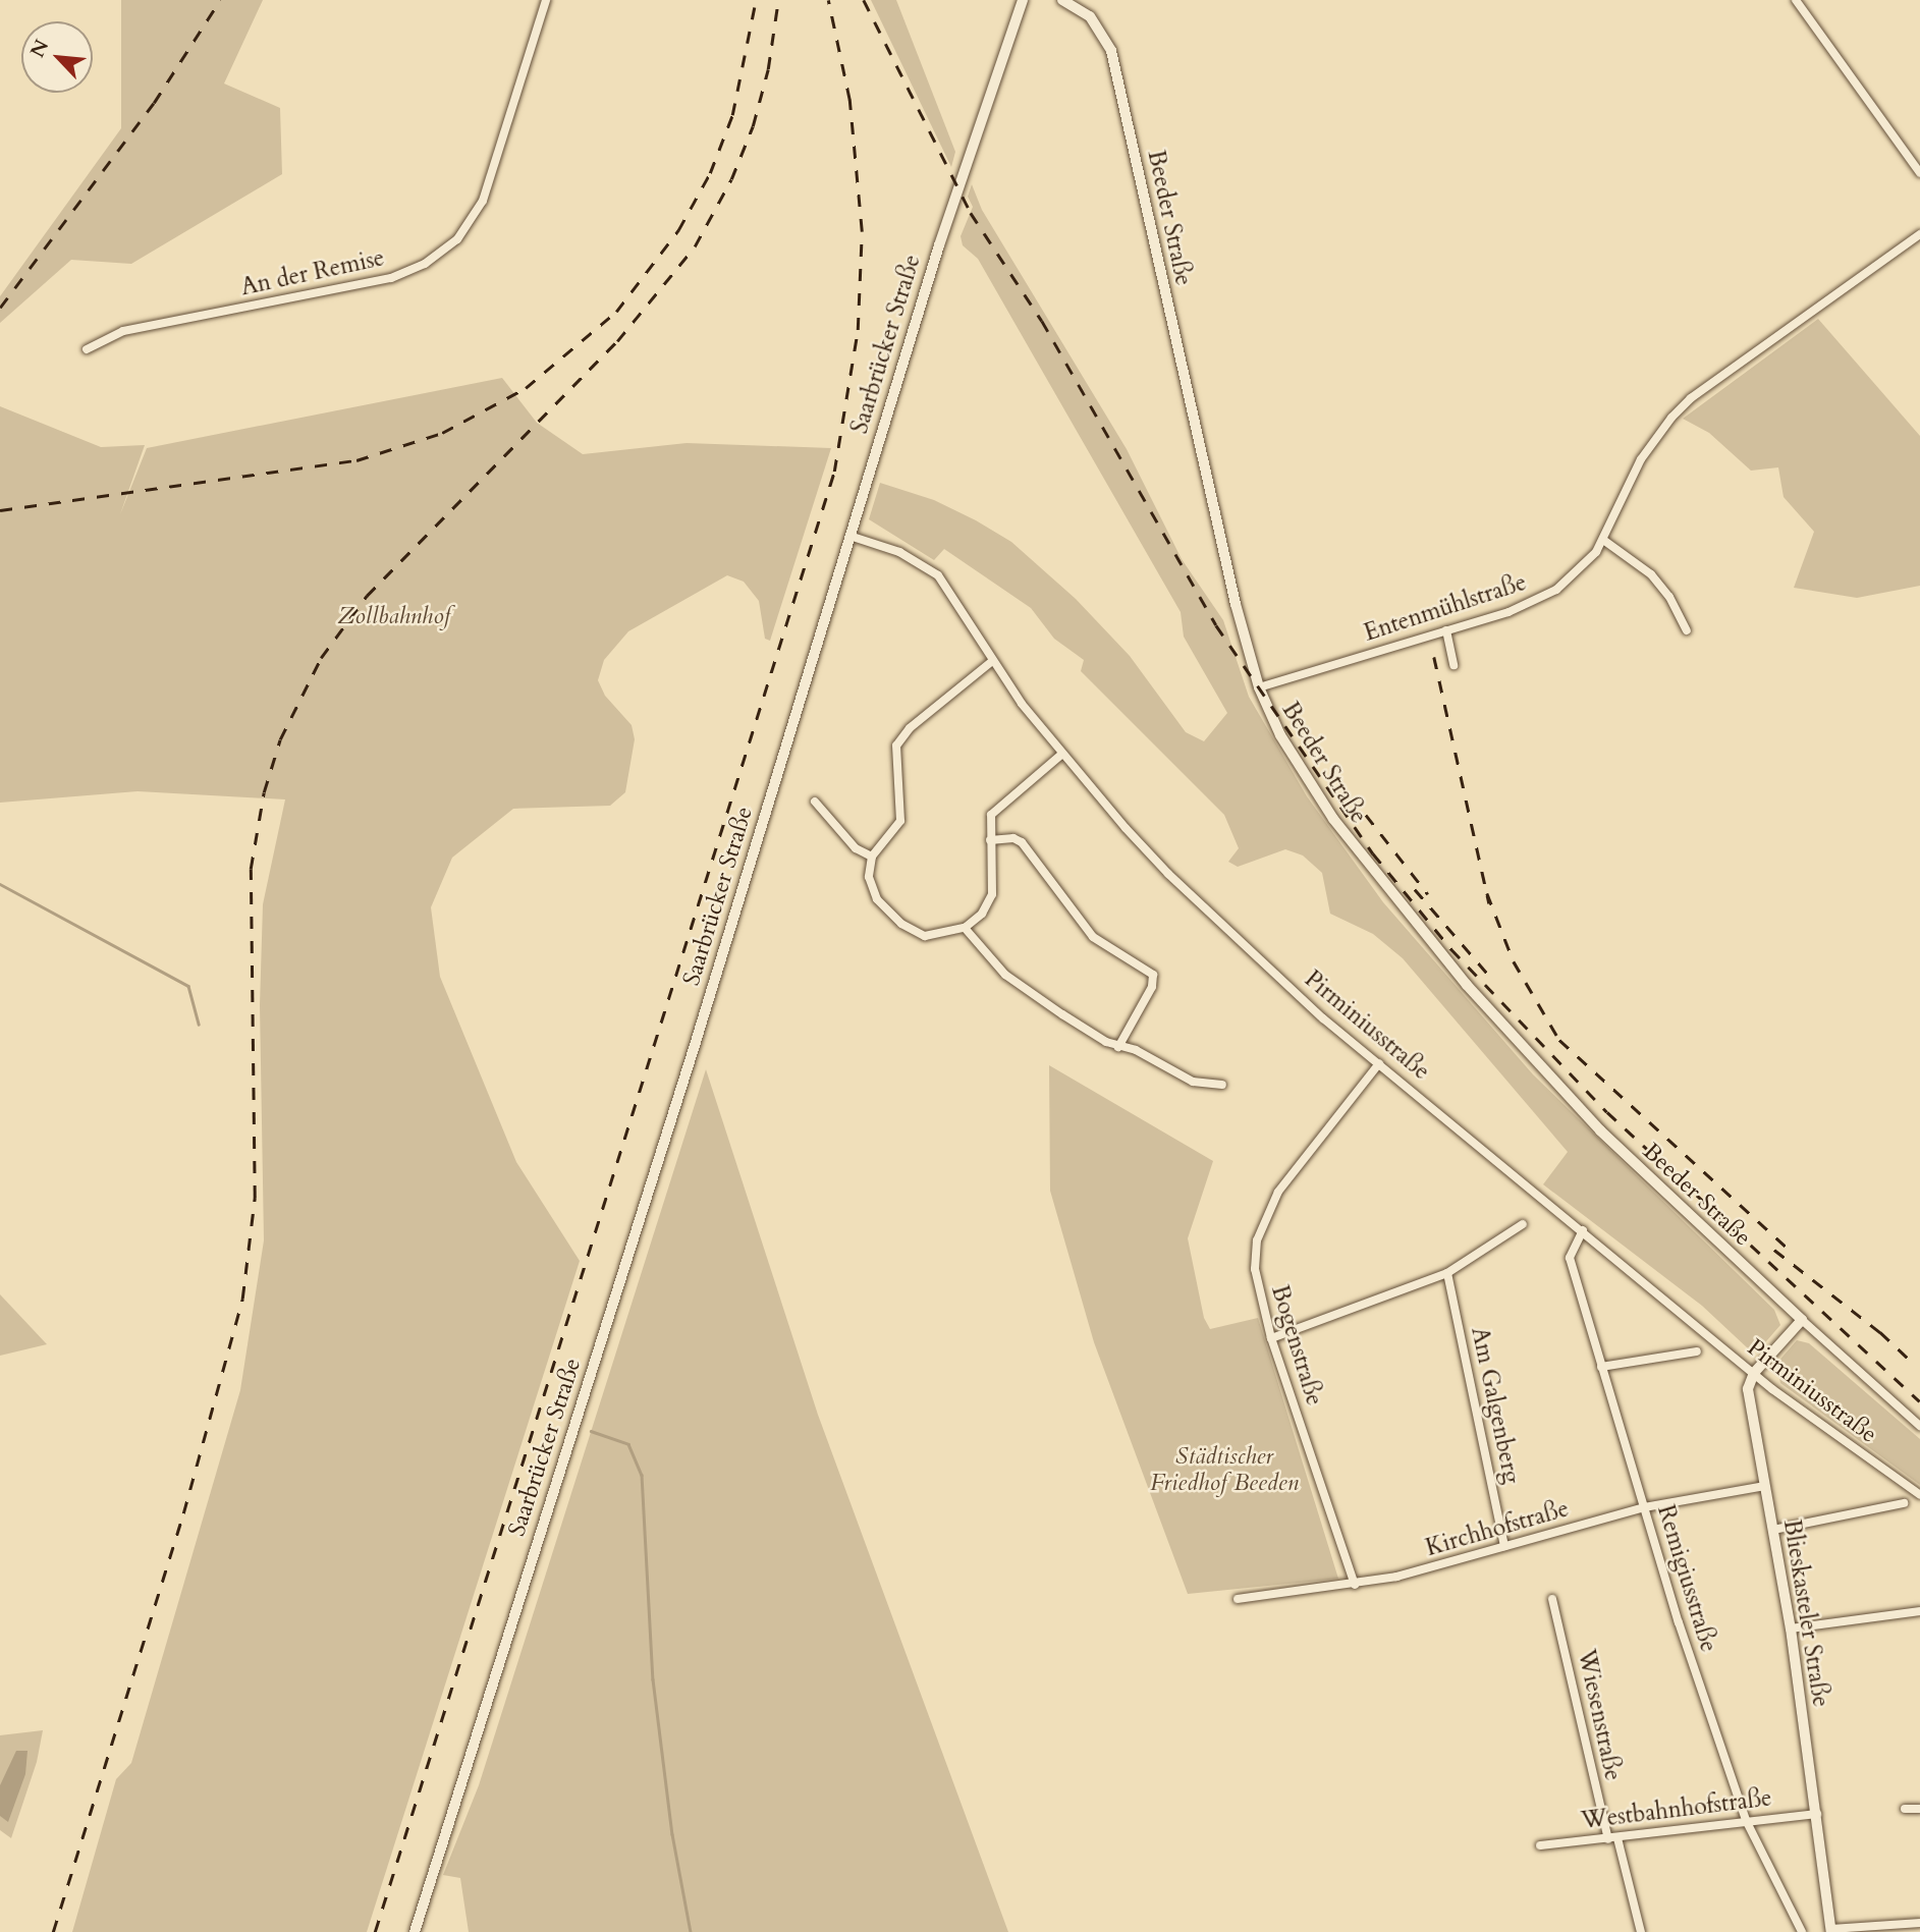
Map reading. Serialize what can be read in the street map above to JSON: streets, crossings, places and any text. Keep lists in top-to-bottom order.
{
  "streets": {
    "main road": ["Saarbrücker Straße"],
    "street": [
      "Beeder Straße",
      "An der Remise",
      "Entenmühlstraße",
      "Pirminiusstraße",
      "Bogenstraße",
      "Am Galgenberg",
      "Kirchhofstraße",
      "Remigiusstraße",
      "Blieskasteler Straße",
      "Wiesenstraße",
      "Westbahnhofstraße"
    ]
  },
  "crossings": [
    ["Beeder Straße", "Entenmühlstraße"],
    ["Saarbrücker Straße", "Pirminiusstraße"],
    ["Pirminiusstraße", "Bogenstraße"],
    ["Pirminiusstraße", "Remigiusstraße"],
    ["Pirminiusstraße", "Blieskasteler Straße"],
    ["Bogenstraße", "Kirchhofstraße"],
    ["Am Galgenberg", "Kirchhofstraße"],
    ["Kirchhofstraße", "Remigiusstraße"],
    ["Kirchhofstraße", "Blieskasteler Straße"],
    ["Remigiusstraße", "Westbahnhofstraße"],
    ["Blieskasteler Straße", "Westbahnhofstraße"],
    ["Wiesenstraße", "Westbahnhofstraße"]
  ],
  "parks": ["Zollbahnhof", "Städtischer Friedhof Beeden"],
  "north": "top left"
}
